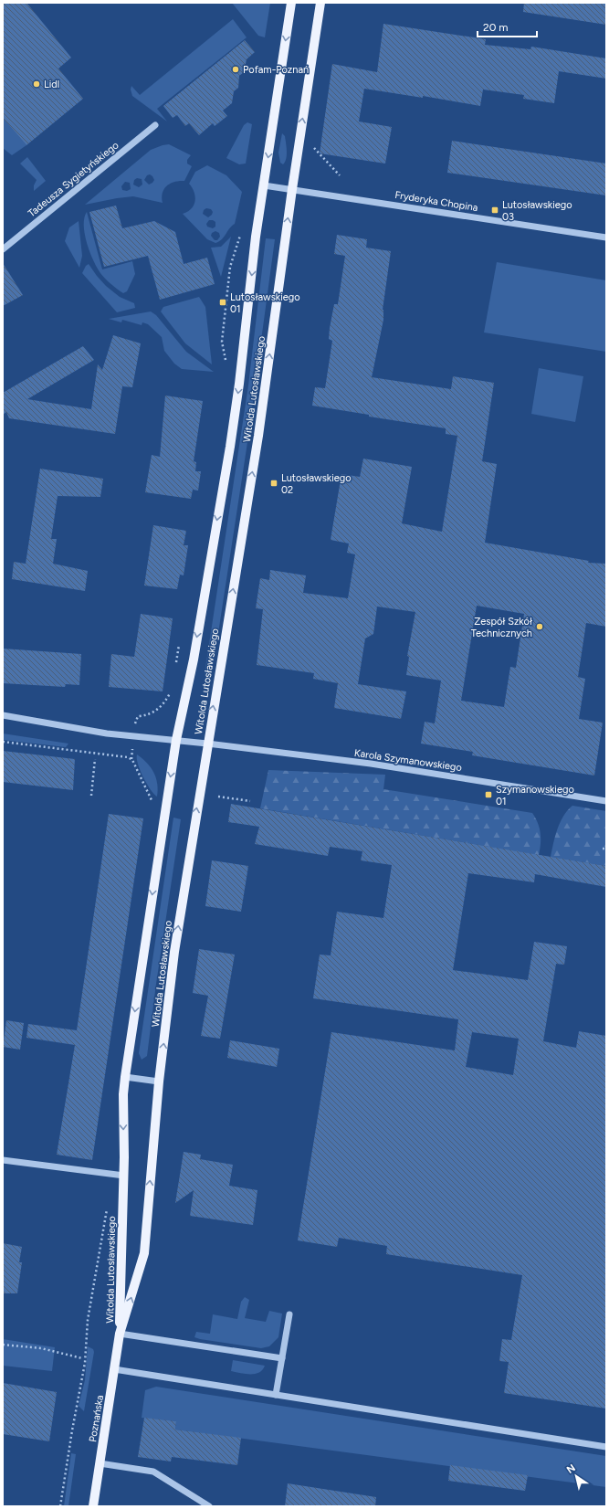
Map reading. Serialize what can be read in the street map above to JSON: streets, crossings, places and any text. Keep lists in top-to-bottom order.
{
  "streets": {
    "main road": ["Witolda Lutosławskiego", "Poznańska"],
    "street": ["Tadeusza Sygietyńskiego", "Fryderyka Chopina", "Karola Szymanowskiego"]
  },
  "crossings": [
    ["Fryderyka Chopina", "Witolda Lutosławskiego"],
    ["Witolda Lutosławskiego", "Karola Szymanowskiego"],
    ["Witolda Lutosławskiego", "Poznańska"]
  ],
  "places": {
    "other": ["Pofam-Poznań", "Lidl", "Zespół Szkół Technicznych"],
    "transit": [
      "Lutosławskiego 03",
      "Lutosławskiego 01",
      "Lutosławskiego 02",
      "Szymanowskiego 01"
    ]
  },
  "scale_bar": "20 m",
  "north": "top left"
}
